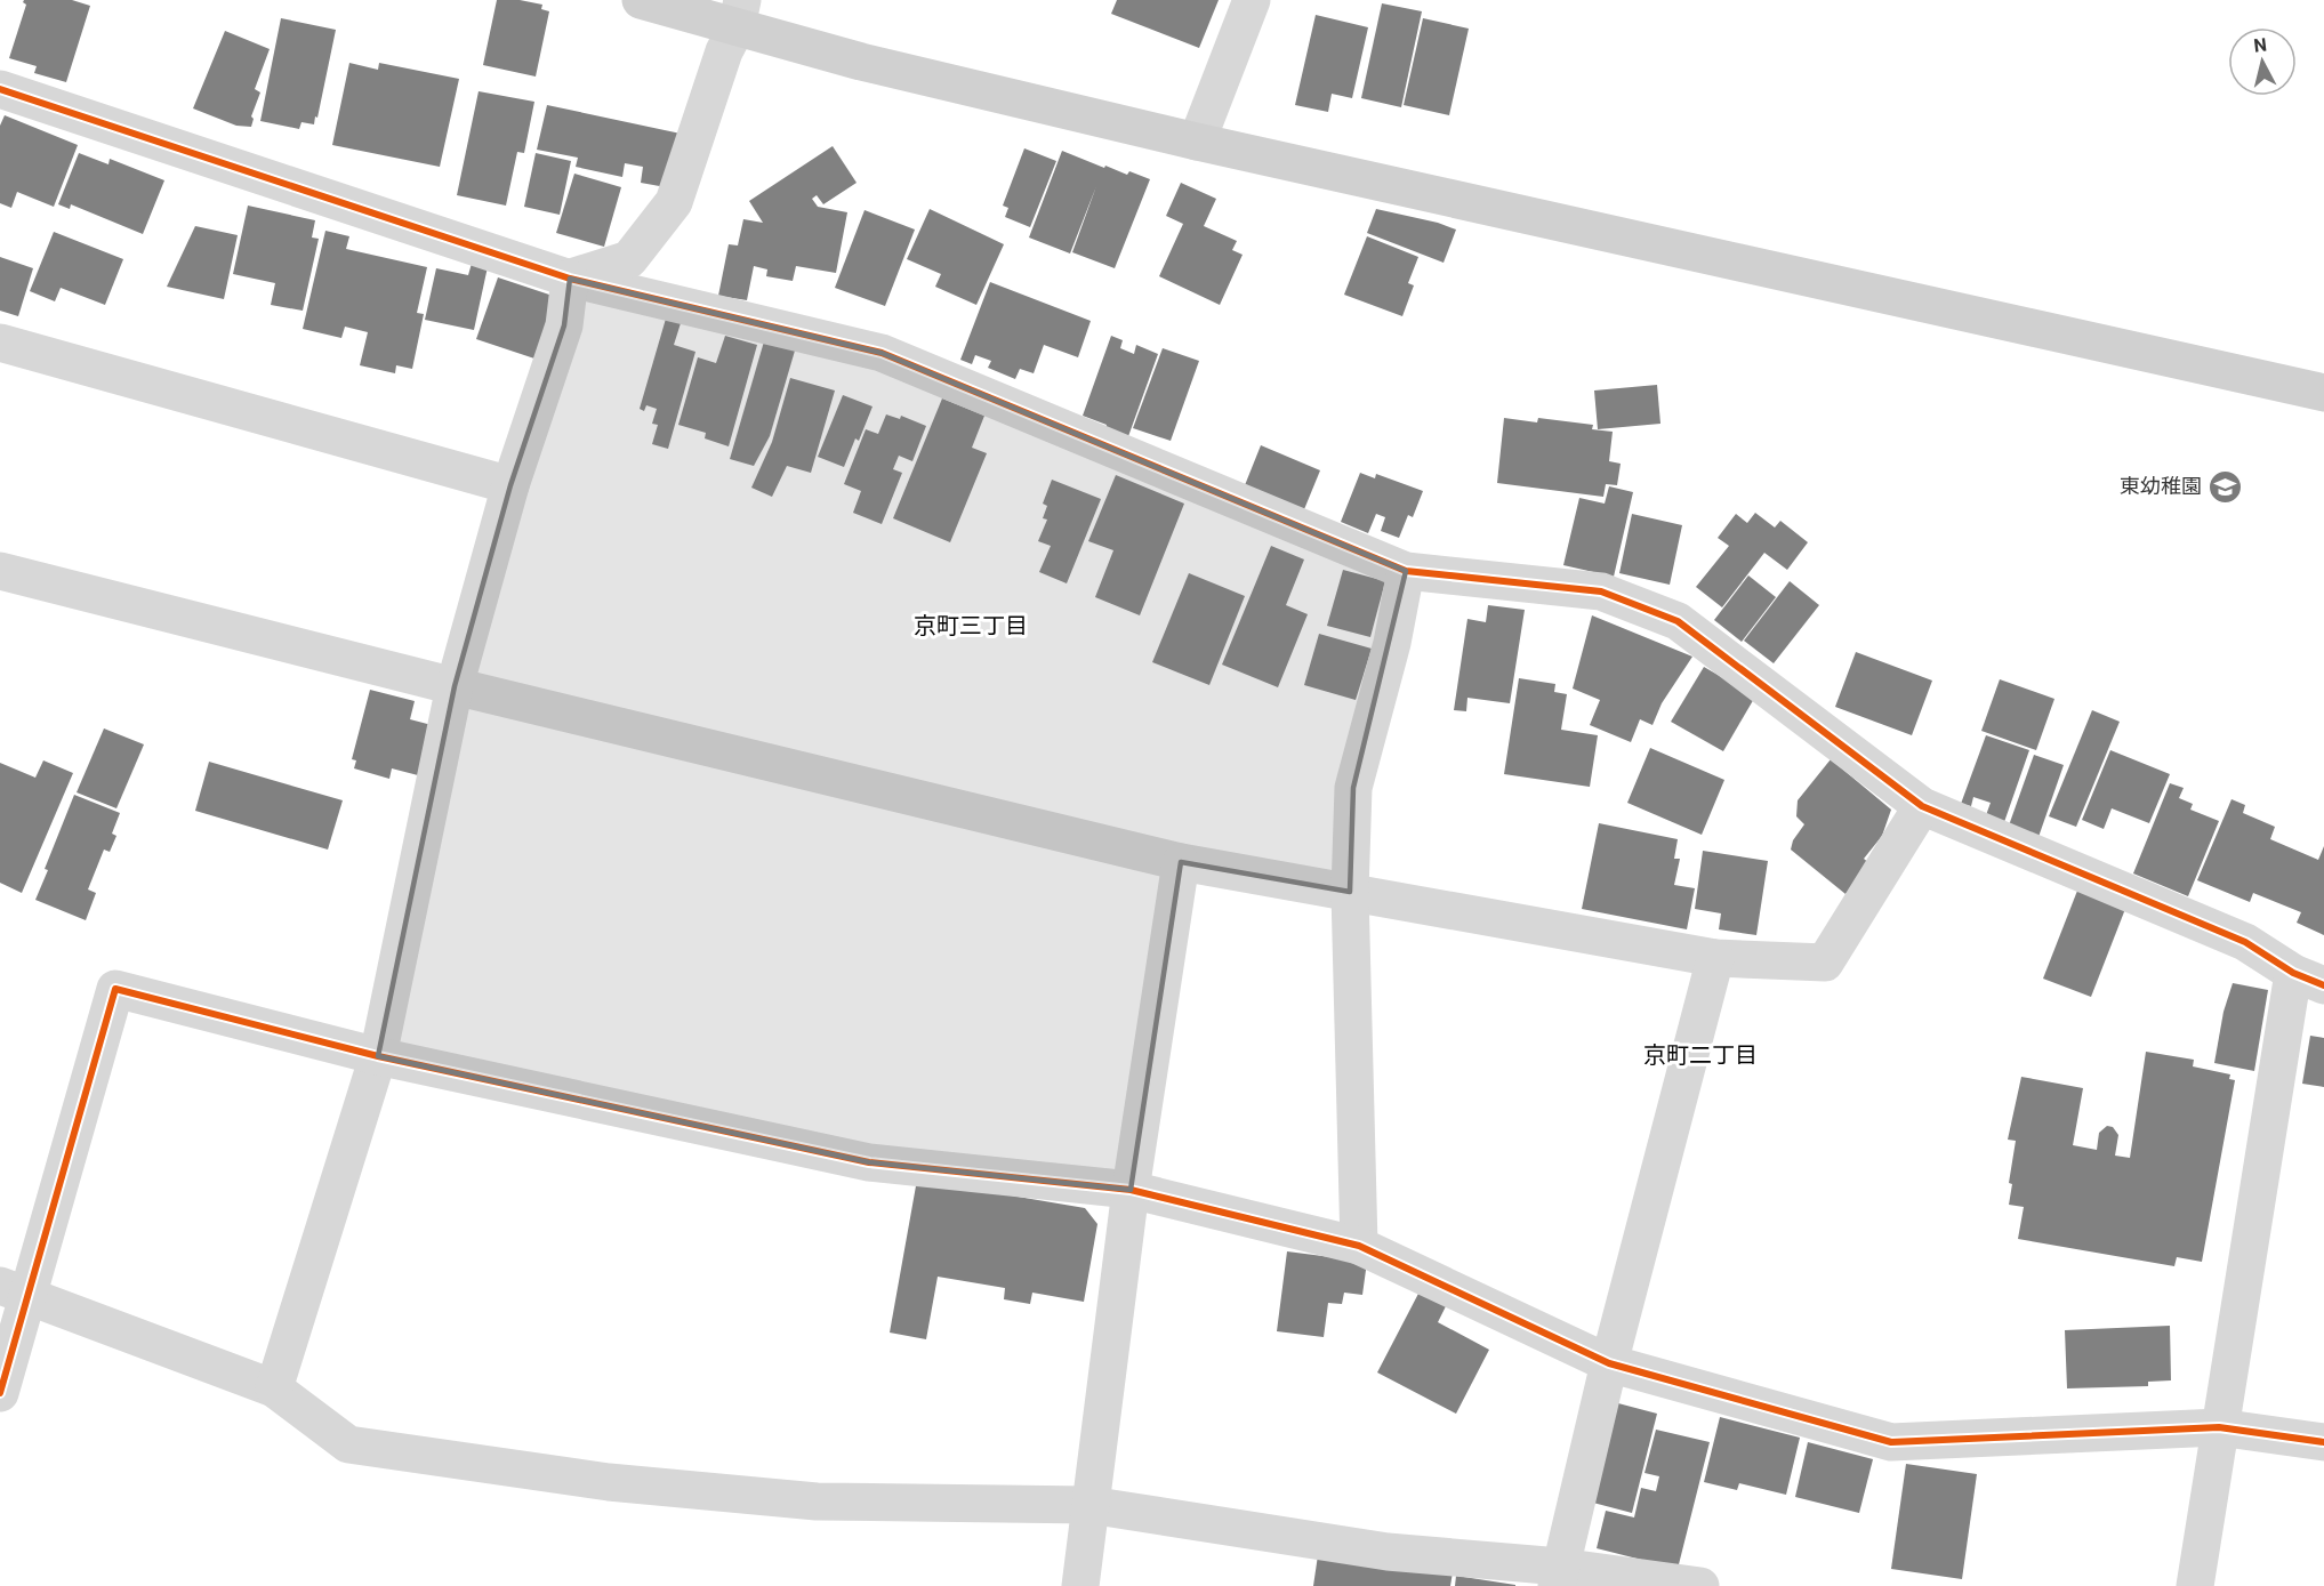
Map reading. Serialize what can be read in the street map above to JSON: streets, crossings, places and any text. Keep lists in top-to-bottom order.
{
  "districts": ["京町三丁目", "京町二丁目"],
  "places": {
    "school or university": ["東幼稚園"]
  },
  "north": "top"
}
